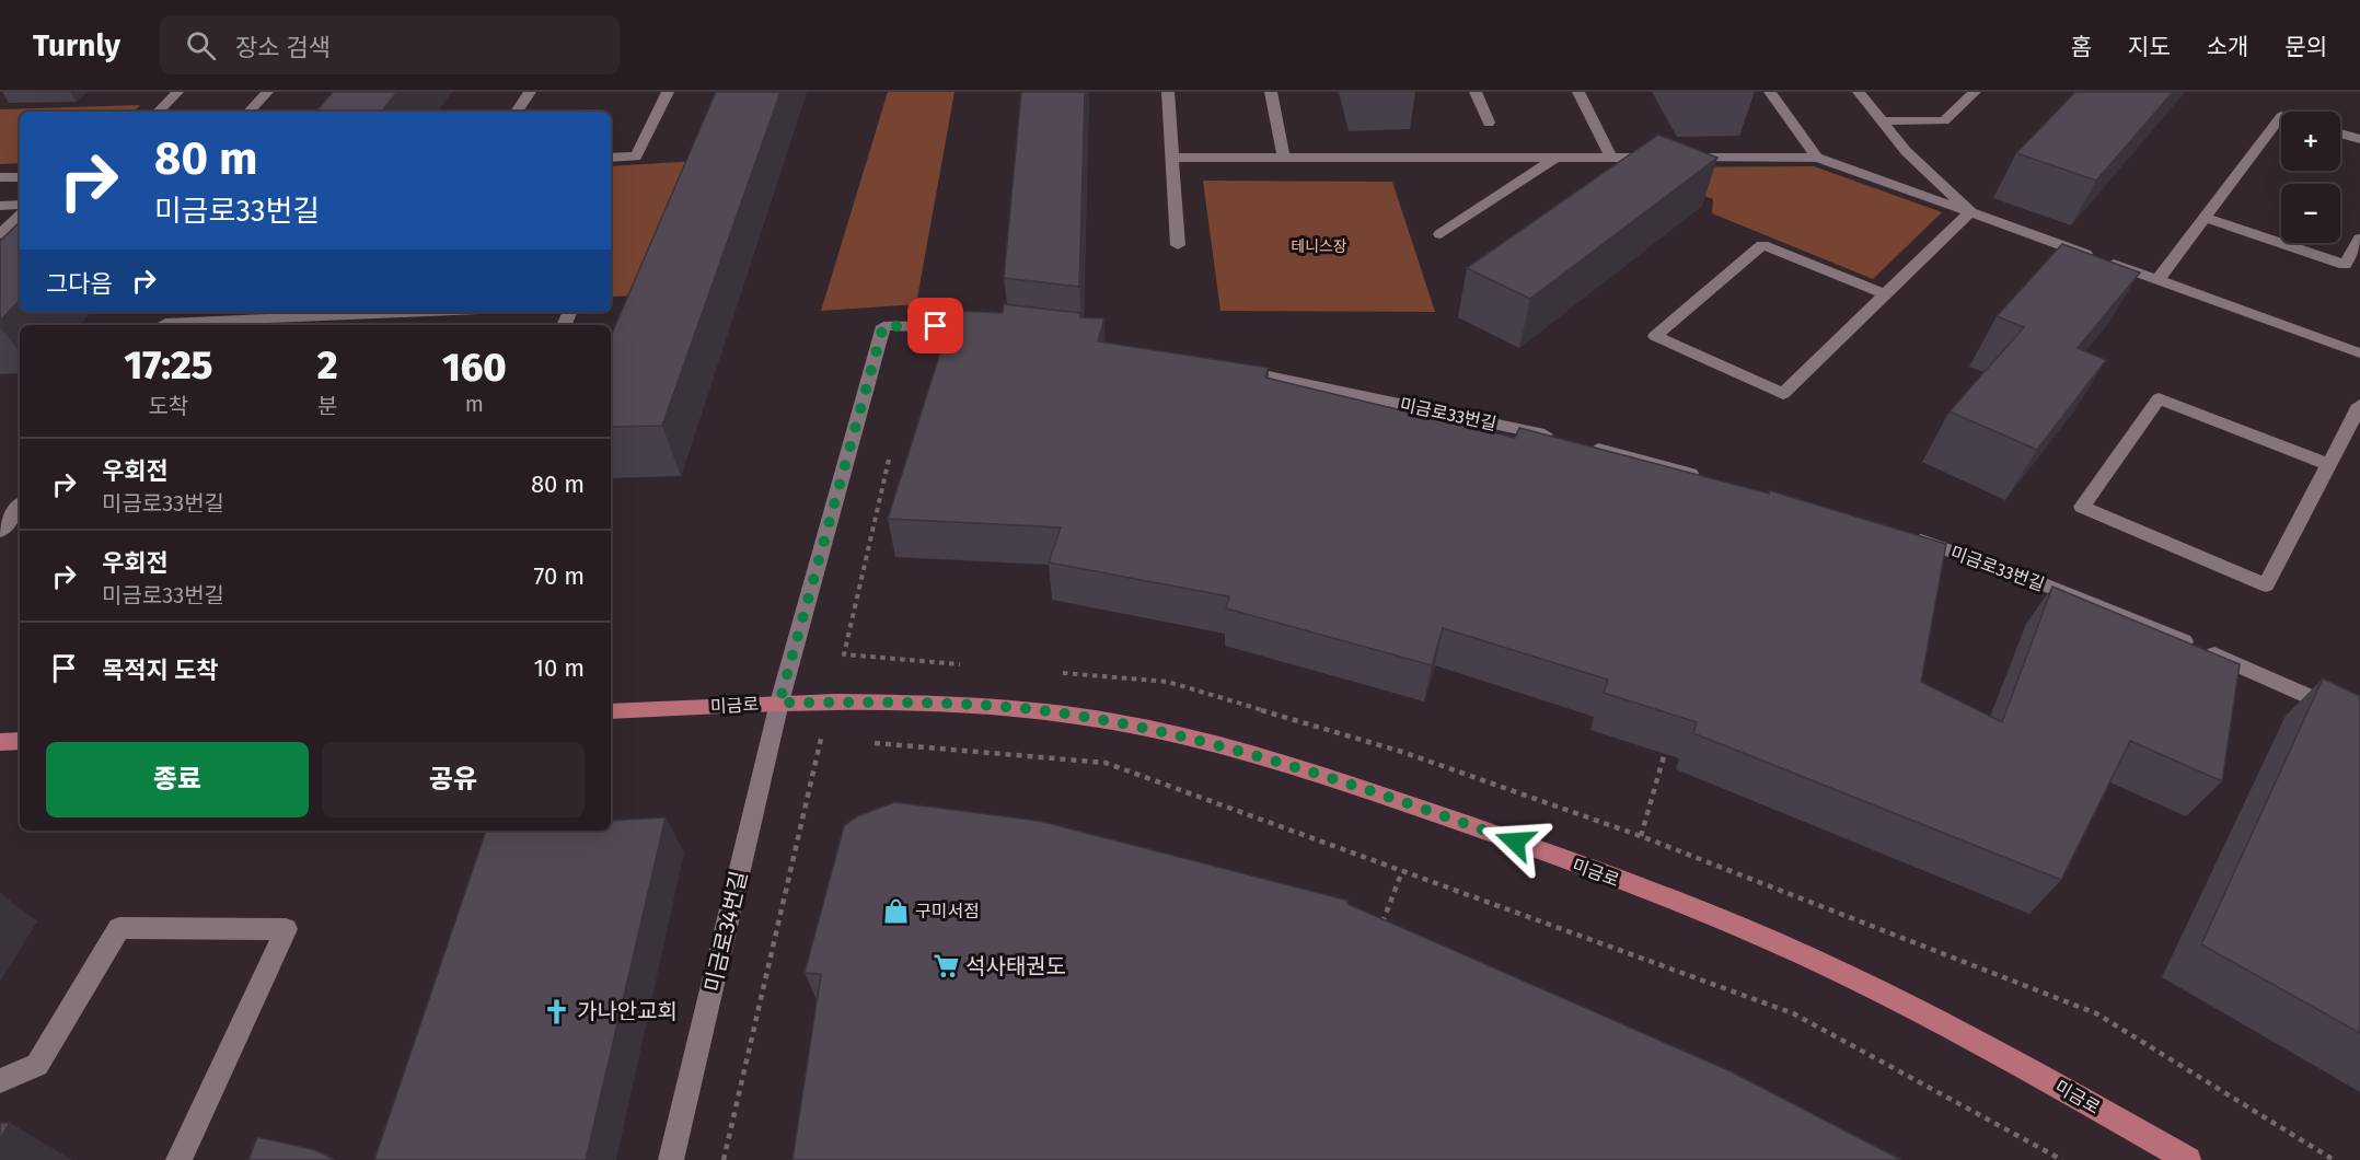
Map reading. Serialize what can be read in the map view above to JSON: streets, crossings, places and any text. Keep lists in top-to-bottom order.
{
  "streets": {
    "main road": ["미금로"],
    "street": ["미금로33번길", "미금로34번길"]
  },
  "crossings": [
    ["미금로", "미금로34번길"]
  ],
  "parks": ["테니스장"],
  "places": {
    "shop": ["구미서점"],
    "supermarket": ["석사태권도"],
    "church": ["가나안교회"]
  },
  "page": {
    "header": "Turnly",
    "search": "장소 검색",
    "nav": [
      "홈",
      "지도",
      "소개",
      "문의"
    ],
    "map_buttons": ["+", "−"],
    "turn": ["80 m", "미금로33번길"],
    "then": "그다음",
    "eta": [
      "17:25",
      "도착",
      "2",
      "분",
      "160",
      "m"
    ],
    "list": [
      {
        "name": "우회전",
        "note": "미금로33번길",
        "value": "80 m"
      },
      {
        "name": "우회전",
        "note": "미금로33번길",
        "value": "70 m"
      },
      {
        "name": "목적지 도착",
        "value": "10 m"
      }
    ],
    "buttons": ["종료", "공유"]
  }
}
